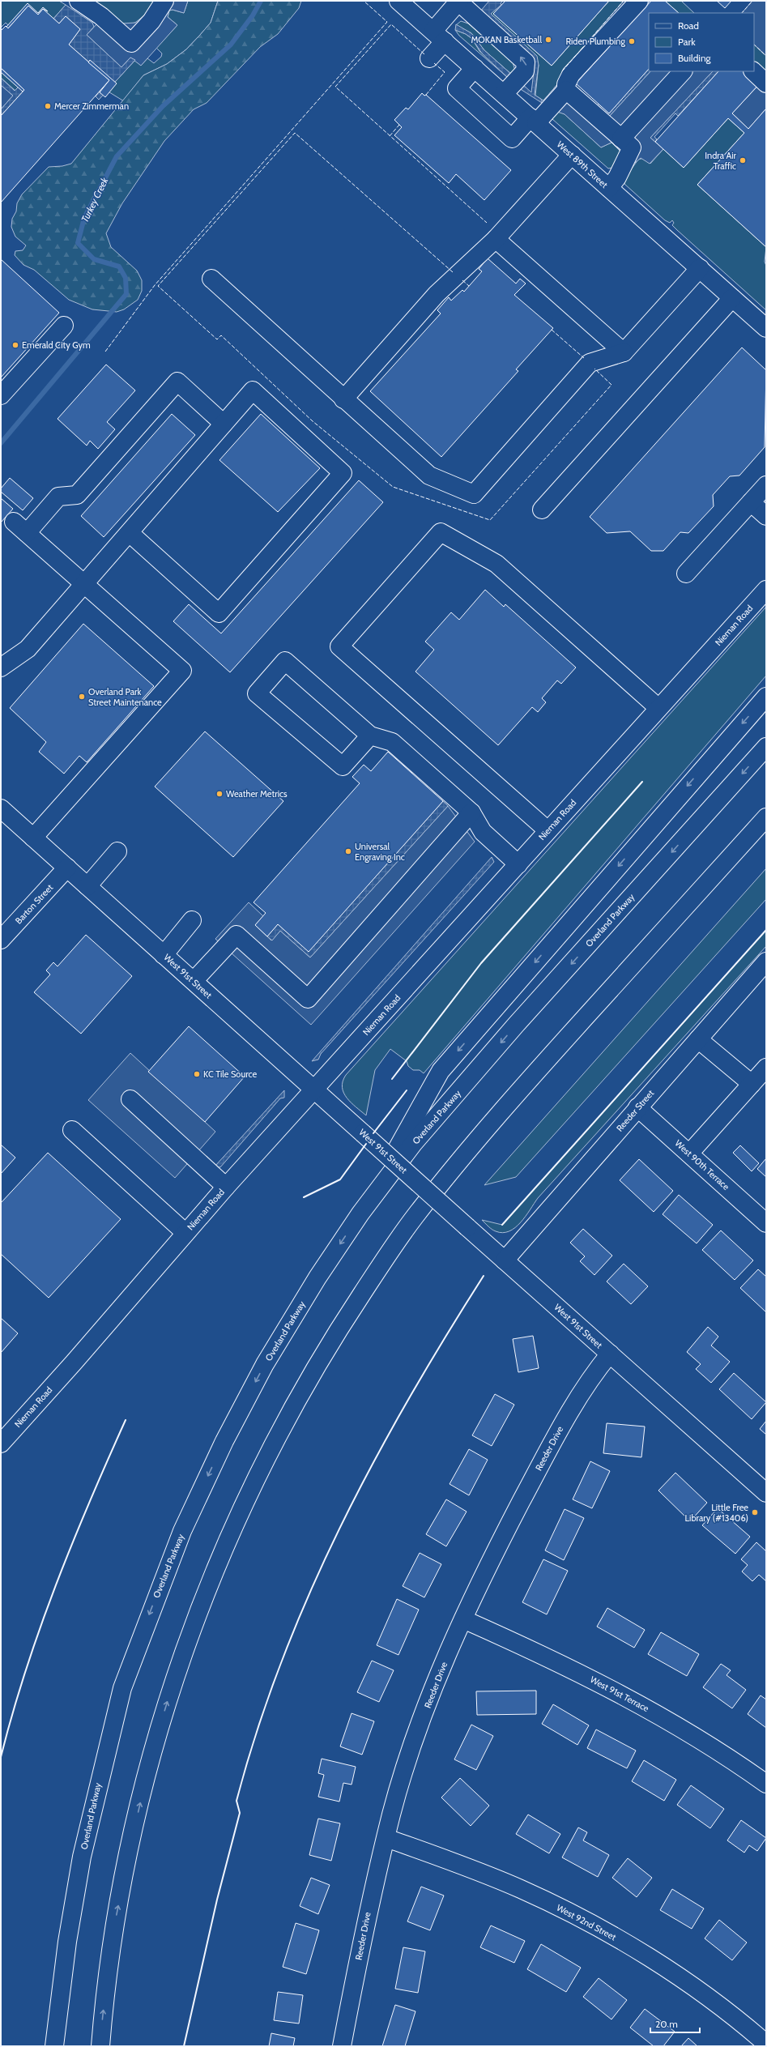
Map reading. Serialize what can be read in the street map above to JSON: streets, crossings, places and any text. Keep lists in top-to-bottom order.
{
  "streets": {
    "main road": [
      "West 89th Street",
      "Nieman Road",
      "Barton Street",
      "Overland Parkway",
      "West 91st Street",
      "Reeder Street",
      "West 90th Terrace",
      "Reeder Drive",
      "West 91st Terrace",
      "West 92nd Street"
    ]
  },
  "crossings": [
    ["Nieman Road", "West 91st Street"],
    ["Barton Street", "West 91st Street"],
    ["West 91st Street", "Reeder Street"],
    ["West 91st Street", "Reeder Drive"],
    ["Reeder Street", "West 90th Terrace"],
    ["Reeder Drive", "West 91st Terrace"],
    ["Reeder Drive", "West 92nd Street"]
  ],
  "water": ["Turkey Creek"],
  "places": [
    "MOKAN Basketball",
    "Riden Plumbing",
    "Mercer Zimmerman",
    "Indra Air Traffic",
    "Emerald City Gym",
    "Overland Park Street Maintenance",
    "Weather Metrics",
    "Universal Engraving Inc",
    "KC Tile Source",
    "Little Free Library (#13406)"
  ],
  "legend": ["Road", "Park", "Building"],
  "scale_bar": "20 m"
}
